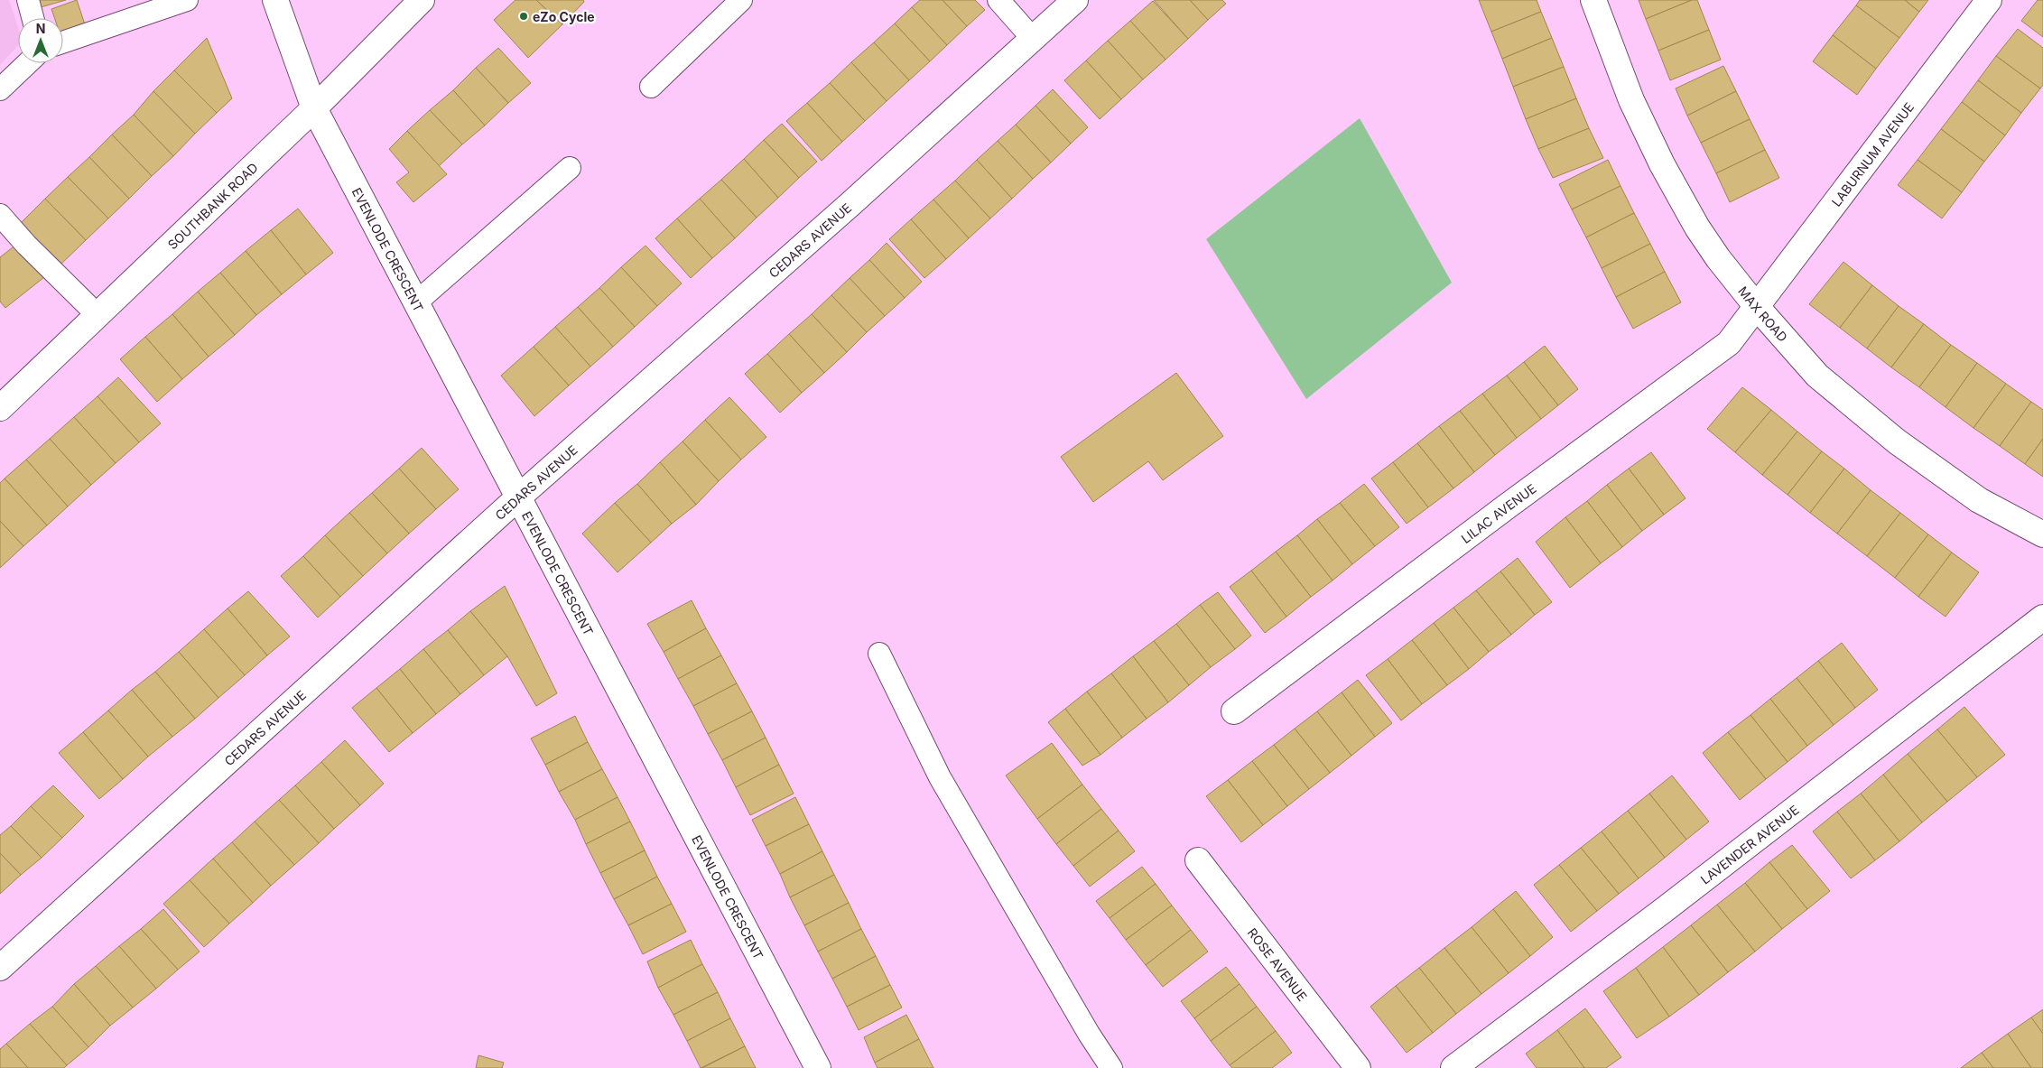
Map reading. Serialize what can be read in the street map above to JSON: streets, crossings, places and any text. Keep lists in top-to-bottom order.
{
  "streets": {
    "street": [
      "LABURNUM AVENUE",
      "SOUTHBANK ROAD",
      "CEDARS AVENUE",
      "EVENLODE CRESCENT",
      "MAX ROAD",
      "LILAC AVENUE",
      "LAVENDER AVENUE",
      "ROSE AVENUE"
    ]
  },
  "crossings": [
    ["LABURNUM AVENUE", "MAX ROAD"],
    ["LABURNUM AVENUE", "LILAC AVENUE"],
    ["SOUTHBANK ROAD", "EVENLODE CRESCENT"],
    ["CEDARS AVENUE", "EVENLODE CRESCENT"],
    ["MAX ROAD", "LILAC AVENUE"]
  ],
  "places": ["eZo Cycle"],
  "north": "top"
}
